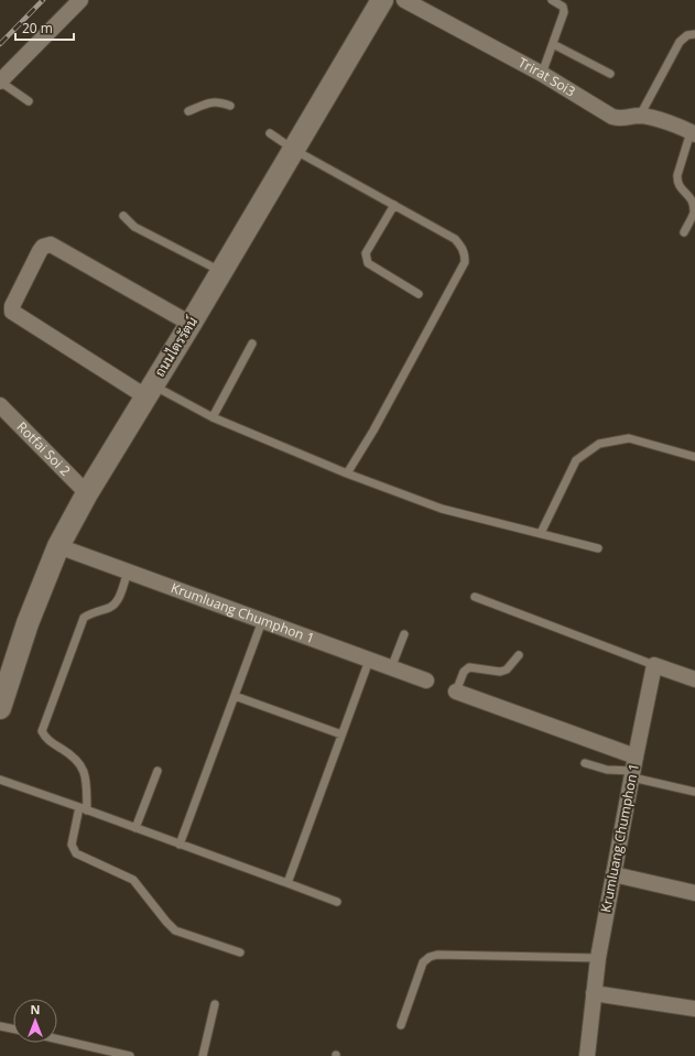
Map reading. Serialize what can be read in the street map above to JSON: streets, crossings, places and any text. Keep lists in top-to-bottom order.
{
  "streets": {
    "main road": ["ถนนไตรรัตน์"],
    "street": ["Trirat Soi3", "Rotfai Soi 2", "Krumluang Chumphon 1"]
  },
  "crossings": [
    ["ถนนไตรรัตน์", "Rotfai Soi 2"],
    ["ถนนไตรรัตน์", "Krumluang Chumphon 1"]
  ],
  "scale_bar": "20 m",
  "north": "top"
}
